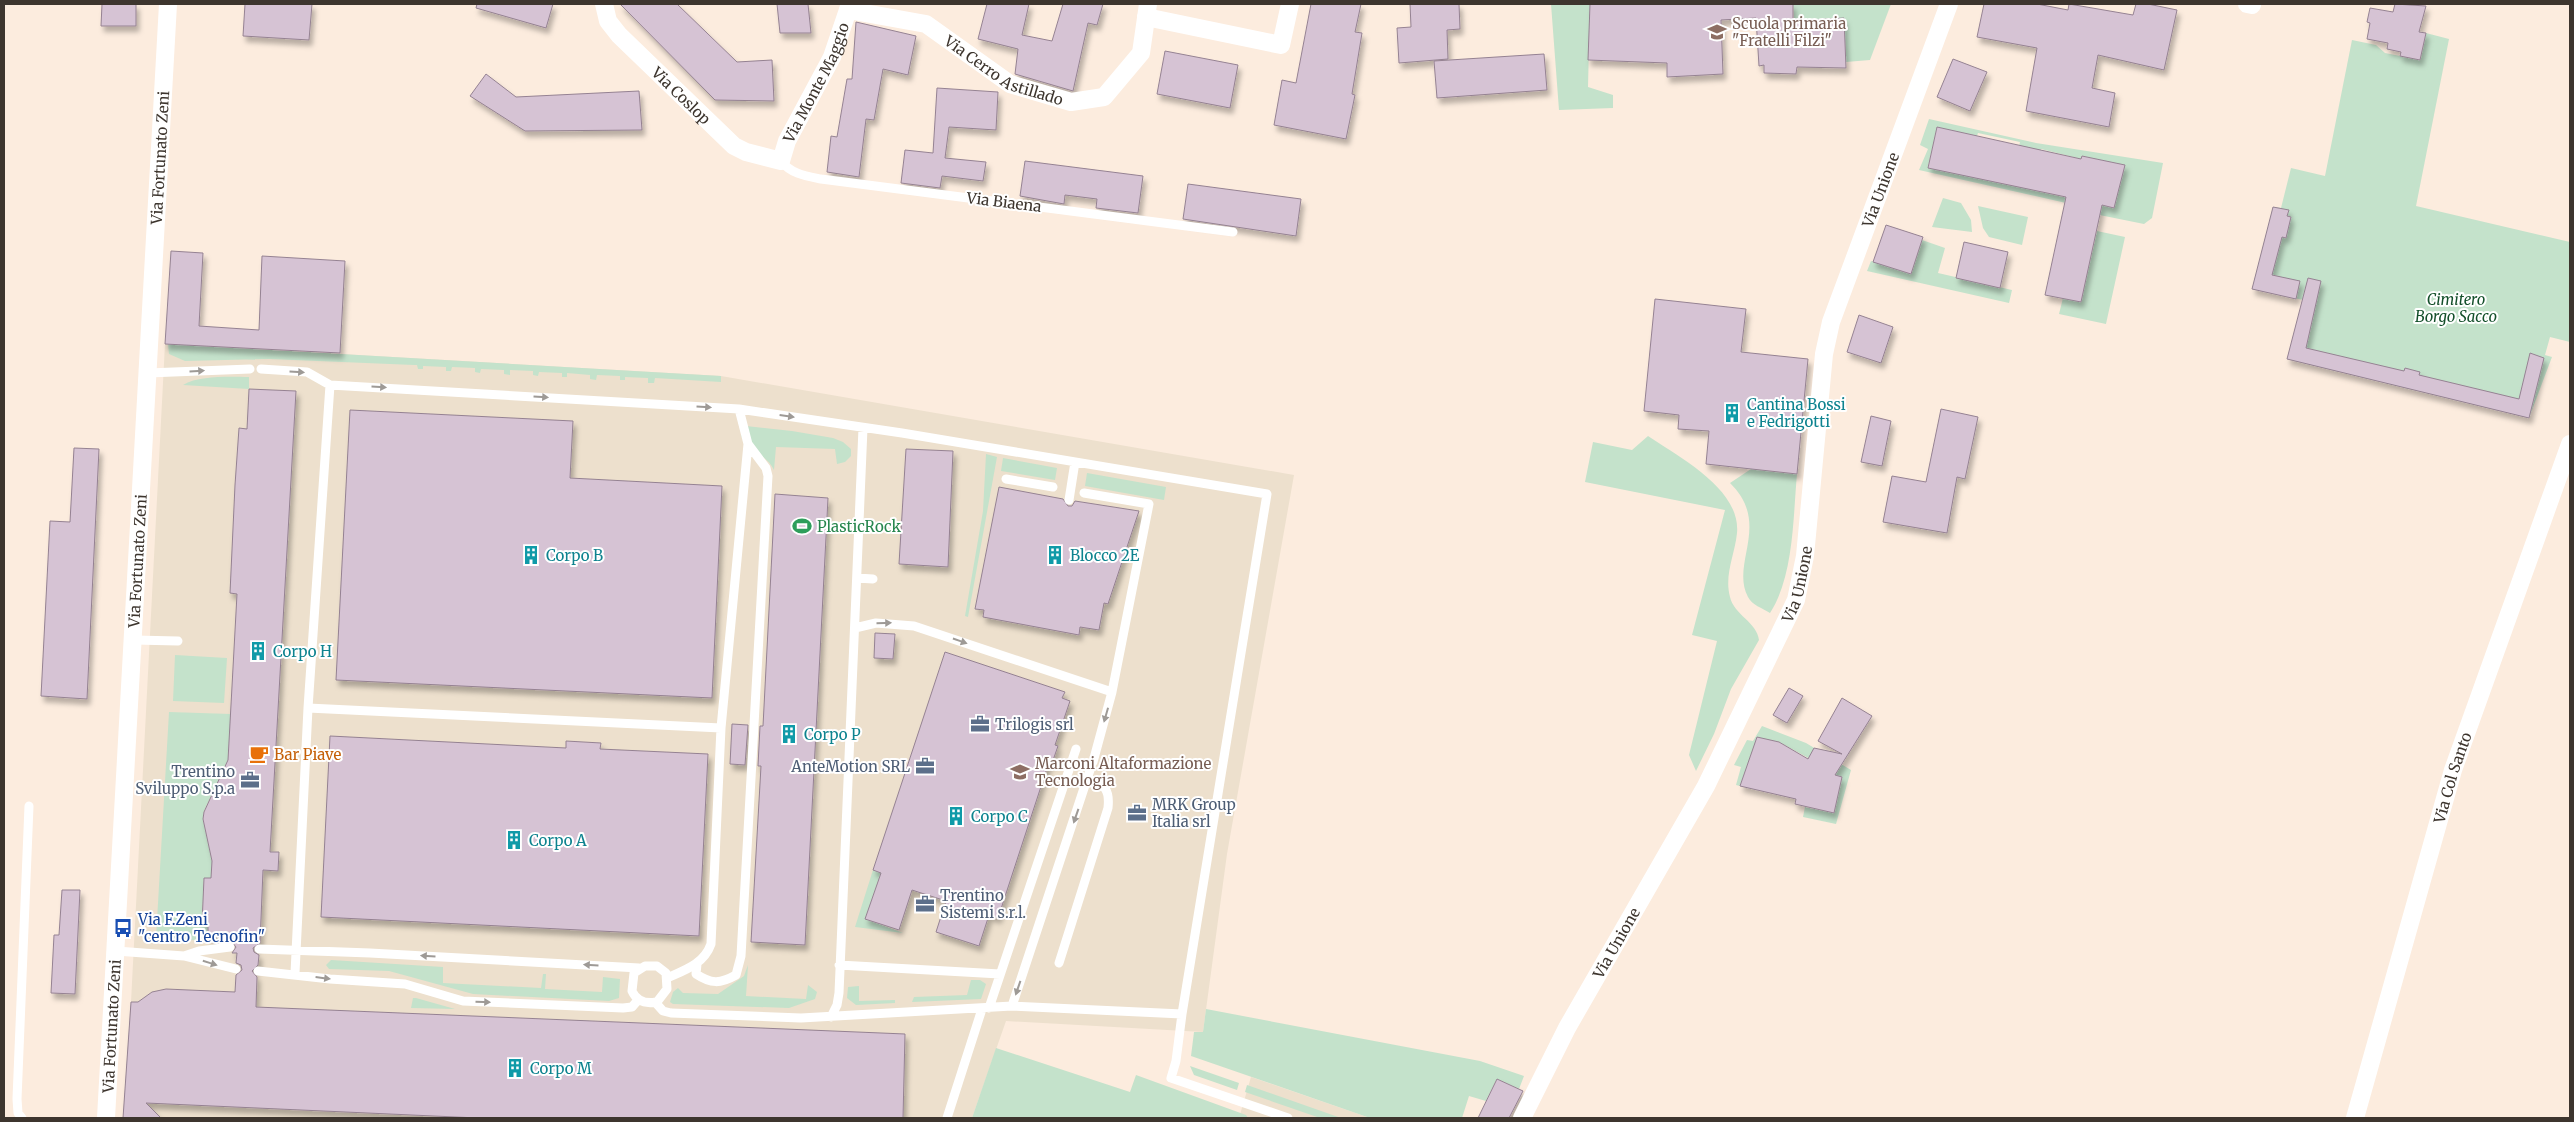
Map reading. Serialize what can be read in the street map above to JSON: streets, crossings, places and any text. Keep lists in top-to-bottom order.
{
  "streets": {
    "street": [
      "Via Cerro Astillado",
      "Via Monte Maggio",
      "Via Coslop",
      "Via Fortunato Zeni",
      "Via Unione",
      "Via Col Santo"
    ],
    "lane": ["Via Biaena"]
  },
  "crossings": [
    ["Via Cerro Astillado", "Via Monte Maggio"],
    ["Via Monte Maggio", "Via Coslop"],
    ["Via Monte Maggio", "Via Biaena"],
    ["Via Coslop", "Via Biaena"]
  ],
  "parks": ["Cimitero Borgo Sacco"],
  "places": {
    "school or university": ["Scuola primaria \"Fratelli Filzi\"", "Marconi Altaformazione Tecnologia"],
    "building": [
      "Cantina Bossi e Fedrigotti",
      "Corpo B",
      "Blocco 2E",
      "Corpo H",
      "Corpo P",
      "Corpo C",
      "Corpo A",
      "Corpo M"
    ],
    "sports": ["PlasticRock"],
    "office": [
      "Trilogis srl",
      "AnteMotion SRL",
      "Trentino Sviluppo S.p.a",
      "MRK Group Italia srl",
      "Trentino Sistemi s.r.l."
    ],
    "cafe": ["Bar Piave"],
    "bus stop": ["Via F.Zeni \"centro Tecnofin\""]
  }
}
